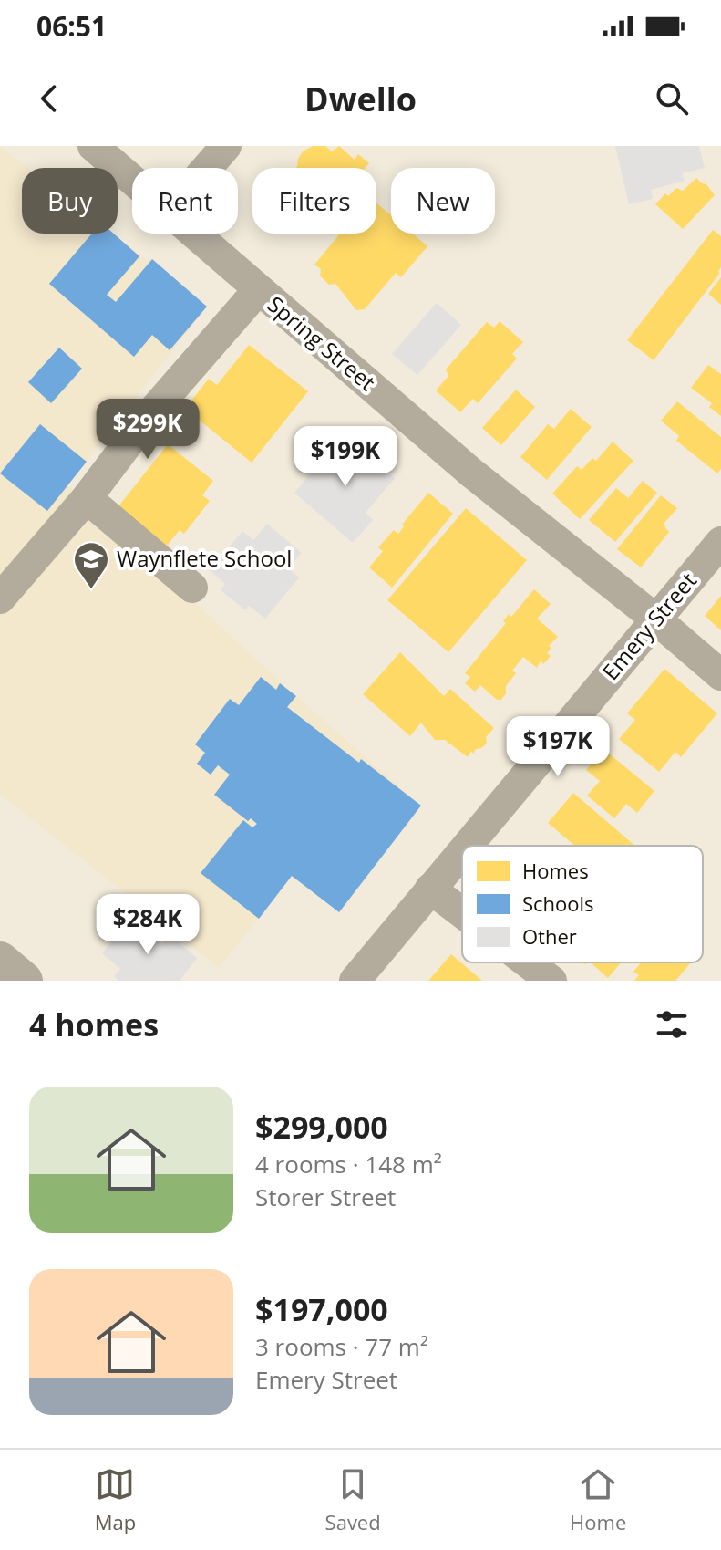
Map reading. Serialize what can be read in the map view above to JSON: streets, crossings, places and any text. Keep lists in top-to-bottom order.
{
  "streets": {
    "street": ["Spring Street", "Emery Street"]
  },
  "crossings": [
    ["Spring Street", "Emery Street"]
  ],
  "places": {
    "school or university": ["Waynflete School"]
  },
  "legend": ["Homes", "Schools", "Other"],
  "page": {
    "status": "06:51",
    "header": "Dwello",
    "chip": [
      "Buy",
      "Rent",
      "Filters",
      "New"
    ],
    "price": [
      "$299K",
      "$199K",
      "$197K",
      "$284K"
    ],
    "heading": "4 homes",
    "list": [
      {
        "name": "$299,000",
        "note": "4 rooms · 148 m² · Storer Street"
      },
      {
        "name": "$197,000",
        "note": "3 rooms · 77 m² · Emery Street"
      }
    ],
    "tabs": ["Map", "Saved", "Home"]
  }
}
